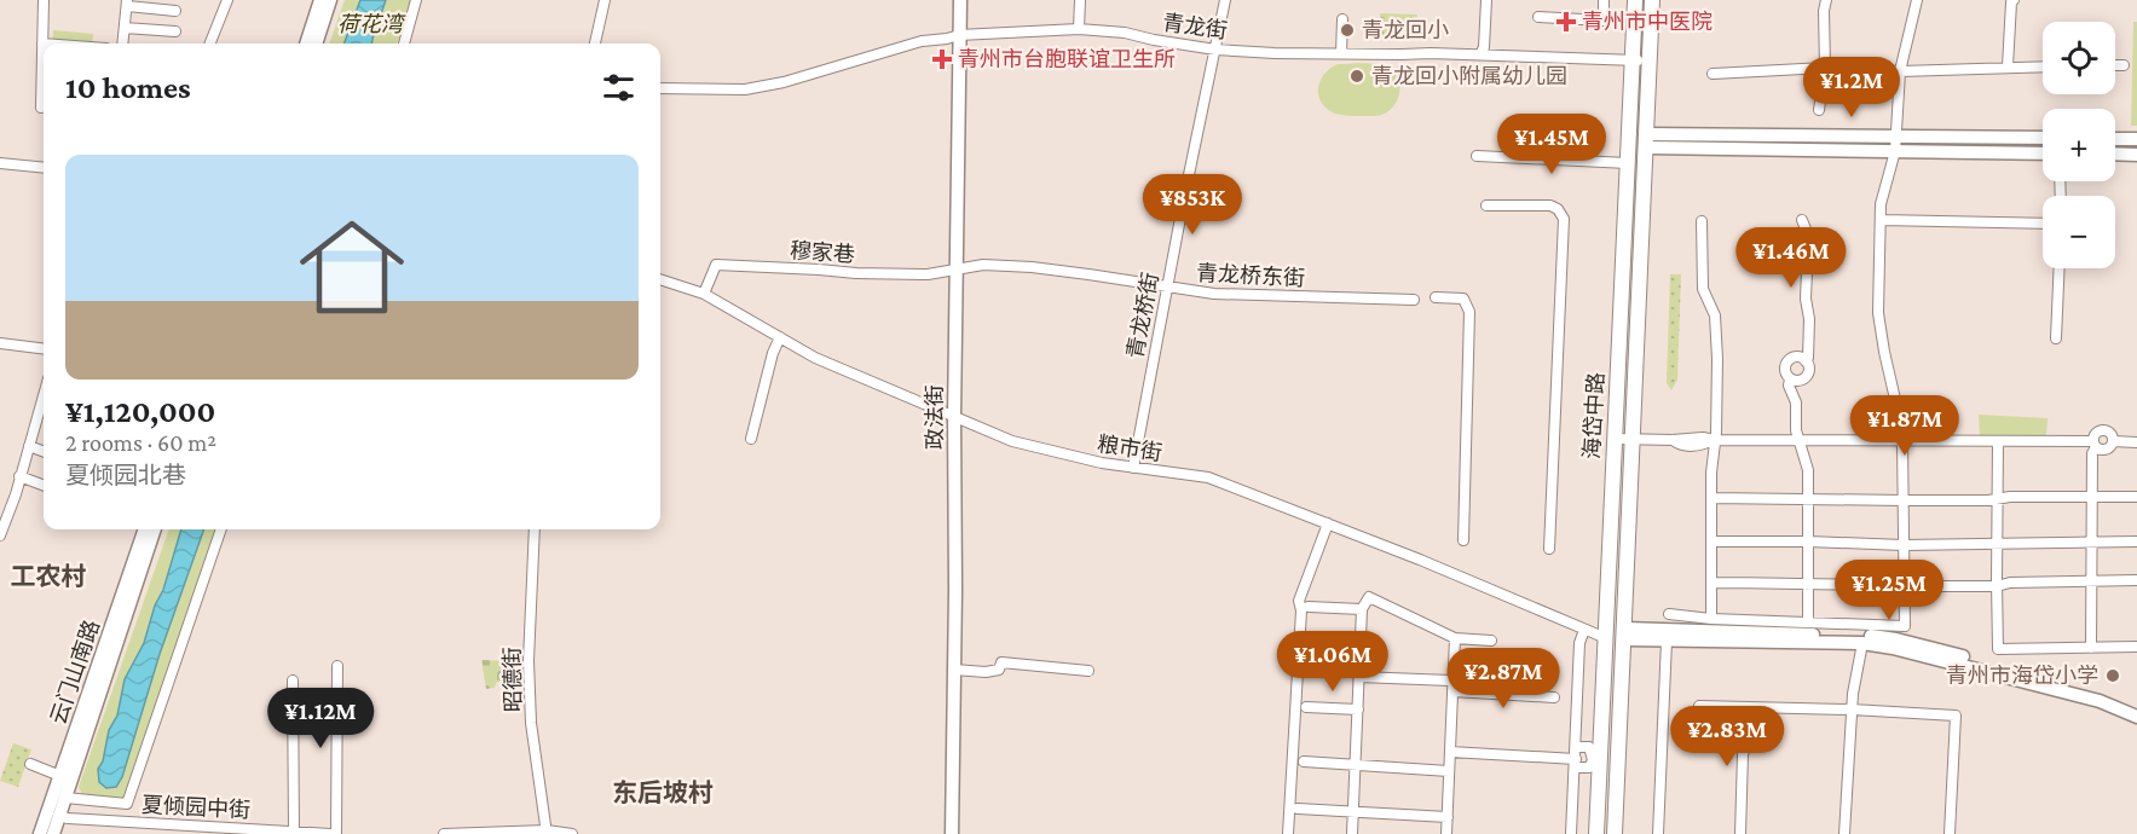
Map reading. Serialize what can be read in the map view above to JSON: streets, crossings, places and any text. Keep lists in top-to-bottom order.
{
  "streets": {
    "main road": ["海岱中路"],
    "street": [
      "青龙街",
      "穆家巷",
      "青龙桥东街",
      "青龙桥街",
      "政法街",
      "粮市街",
      "云门山南路",
      "昭德街",
      "夏倾园中街"
    ]
  },
  "crossings": [
    ["青龙街", "青龙桥街"],
    ["青龙街", "海岱中路"],
    ["青龙街", "政法街"],
    ["穆家巷", "青龙桥东街"],
    ["穆家巷", "政法街"],
    ["穆家巷", "粮市街"],
    ["青龙桥东街", "青龙桥街"],
    ["青龙桥东街", "政法街"],
    ["青龙桥街", "粮市街"],
    ["海岱中路", "粮市街"],
    ["政法街", "粮市街"],
    ["云门山南路", "夏倾园中街"]
  ],
  "districts": ["工农村", "东后坡村"],
  "parks": ["荷花湾"],
  "places": {
    "health": ["青州市中医院", "青州市台胞联谊卫生所"],
    "other": ["青龙回小", "青龙回小附属幼儿园", "青州市海岱小学"]
  },
  "page": {
    "map_buttons": ["+", "−"],
    "heading": "10 homes",
    "price": [
      "¥1.2M",
      "¥1.45M",
      "¥853K",
      "¥1.46M",
      "¥1.87M",
      "¥1.25M",
      "¥1.06M",
      "¥2.87M",
      "¥1.12M",
      "¥2.83M"
    ],
    "list": [
      {
        "name": "¥1,120,000",
        "note": "2 rooms · 60 m² · 夏倾园北巷"
      }
    ]
  }
}
